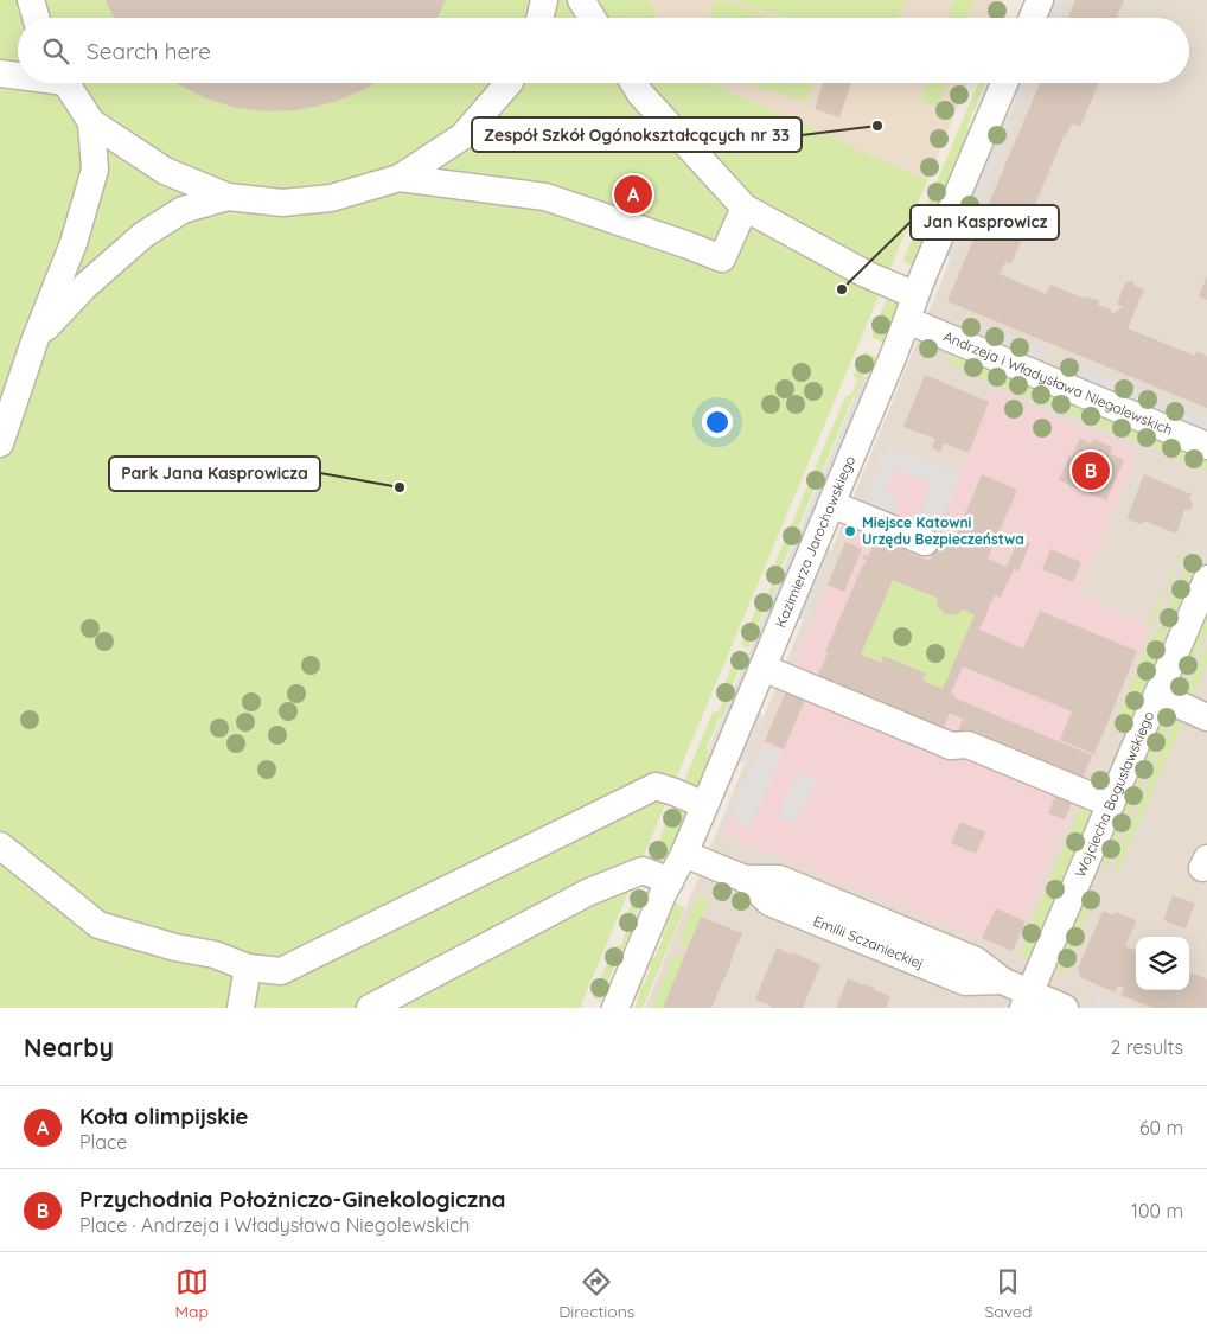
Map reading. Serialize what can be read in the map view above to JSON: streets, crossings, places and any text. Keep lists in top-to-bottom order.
{
  "streets": {
    "street": [
      "Andrzeja i Władysława Niegolewskich",
      "Kazimierza Jarochowskiego",
      "Wojciecha Bogusławskiego",
      "Emilii Sczanieckiej"
    ]
  },
  "crossings": [
    ["Andrzeja i Władysława Niegolewskich", "Kazimierza Jarochowskiego"],
    ["Kazimierza Jarochowskiego", "Emilii Sczanieckiej"],
    ["Wojciecha Bogusławskiego", "Emilii Sczanieckiej"]
  ],
  "places": [
    "Zespół Szkół Ogónokształcących nr 33",
    "Jan Kasprowicz",
    "Park Jana Kasprowicza",
    "Miejsce Katowni Urzędu Bezpieczeństwa"
  ],
  "page": {
    "search": "Search here",
    "pins": ["A", "B"],
    "heading": ["Nearby", "2 results"],
    "list": [
      {
        "mark": "A",
        "name": "Koła olimpijskie",
        "note": "Place",
        "value": "60 m"
      },
      {
        "mark": "B",
        "name": "Przychodnia Położniczo-Ginekologiczna",
        "note": "Place · Andrzeja i Władysława Niegolewskich",
        "value": "100 m"
      }
    ],
    "nav": ["Map", "Directions", "Saved"]
  }
}
